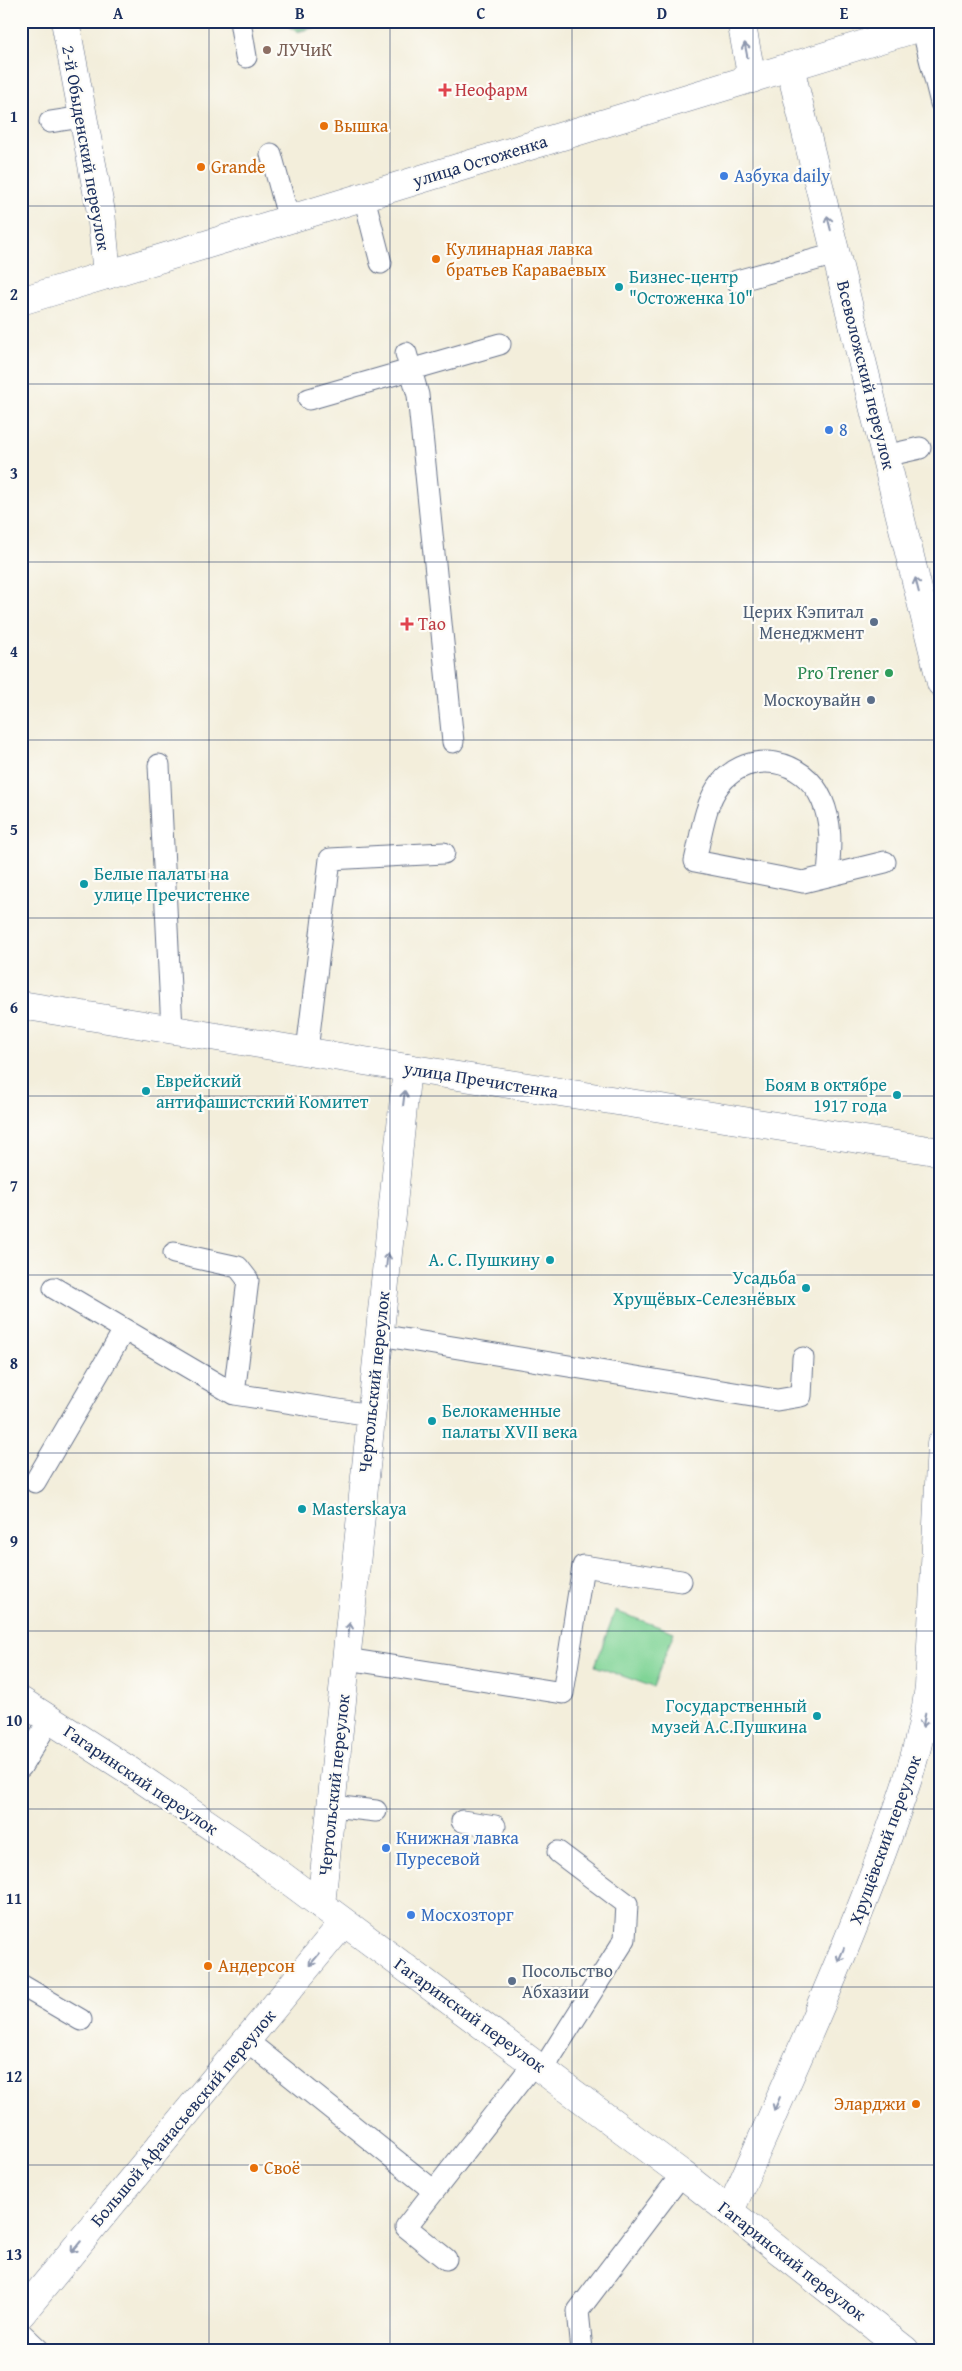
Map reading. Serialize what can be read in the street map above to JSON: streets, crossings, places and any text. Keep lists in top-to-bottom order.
{
  "streets": {
    "street": [
      "2-й Обыденский переулок",
      "улица Остоженка",
      "Всеволожский переулок",
      "улица Пречистенка",
      "Чертольский переулок",
      "Гагаринский переулок",
      "Хрущёвский переулок",
      "Большой Афанасьевский переулок"
    ]
  },
  "crossings": [
    ["2-й Обыденский переулок", "улица Остоженка"],
    ["улица Остоженка", "Всеволожский переулок"],
    ["улица Пречистенка", "Чертольский переулок"],
    ["Чертольский переулок", "Гагаринский переулок"],
    ["Гагаринский переулок", "Хрущёвский переулок"],
    ["Гагаринский переулок", "Большой Афанасьевский переулок"]
  ],
  "one_way": [
    "Всеволожский переулок",
    "Чертольский переулок",
    "Хрущёвский переулок",
    "Большой Афанасьевский переулок"
  ],
  "places": {
    "other": [
      "ЛУЧиК",
      "Вышка",
      "Grande",
      "Азбука daily",
      "Кулинарная лавка братьев Караваевых",
      "Бизнес-центр \"Остоженка 10\"",
      "8",
      "Церих Кэпитал Менеджмент",
      "Pro Trener",
      "Москоувайн",
      "Белые палаты на улице Пречистенке",
      "Еврейский антифашистский Комитет",
      "Боям в октябре 1917 года",
      "А. С. Пушкину",
      "Усадьба Хрущёвых-Селезнёвых",
      "Белокаменные палаты XVII века",
      "Masterskaya",
      "Государственный музей А.С.Пушкина",
      "Книжная лавка Пуресевой",
      "Мосхозторг",
      "Андерсон",
      "Посольство Абхазии",
      "Эларджи",
      "Своё"
    ],
    "health": ["Неофарм", "Тао"]
  },
  "grid": {
    "columns": [
      "A",
      "B",
      "C",
      "D",
      "E"
    ],
    "rows": [
      "1",
      "2",
      "3",
      "4",
      "5",
      "6",
      "7",
      "8",
      "9",
      "10",
      "11",
      "12",
      "13"
    ]
  }
}
